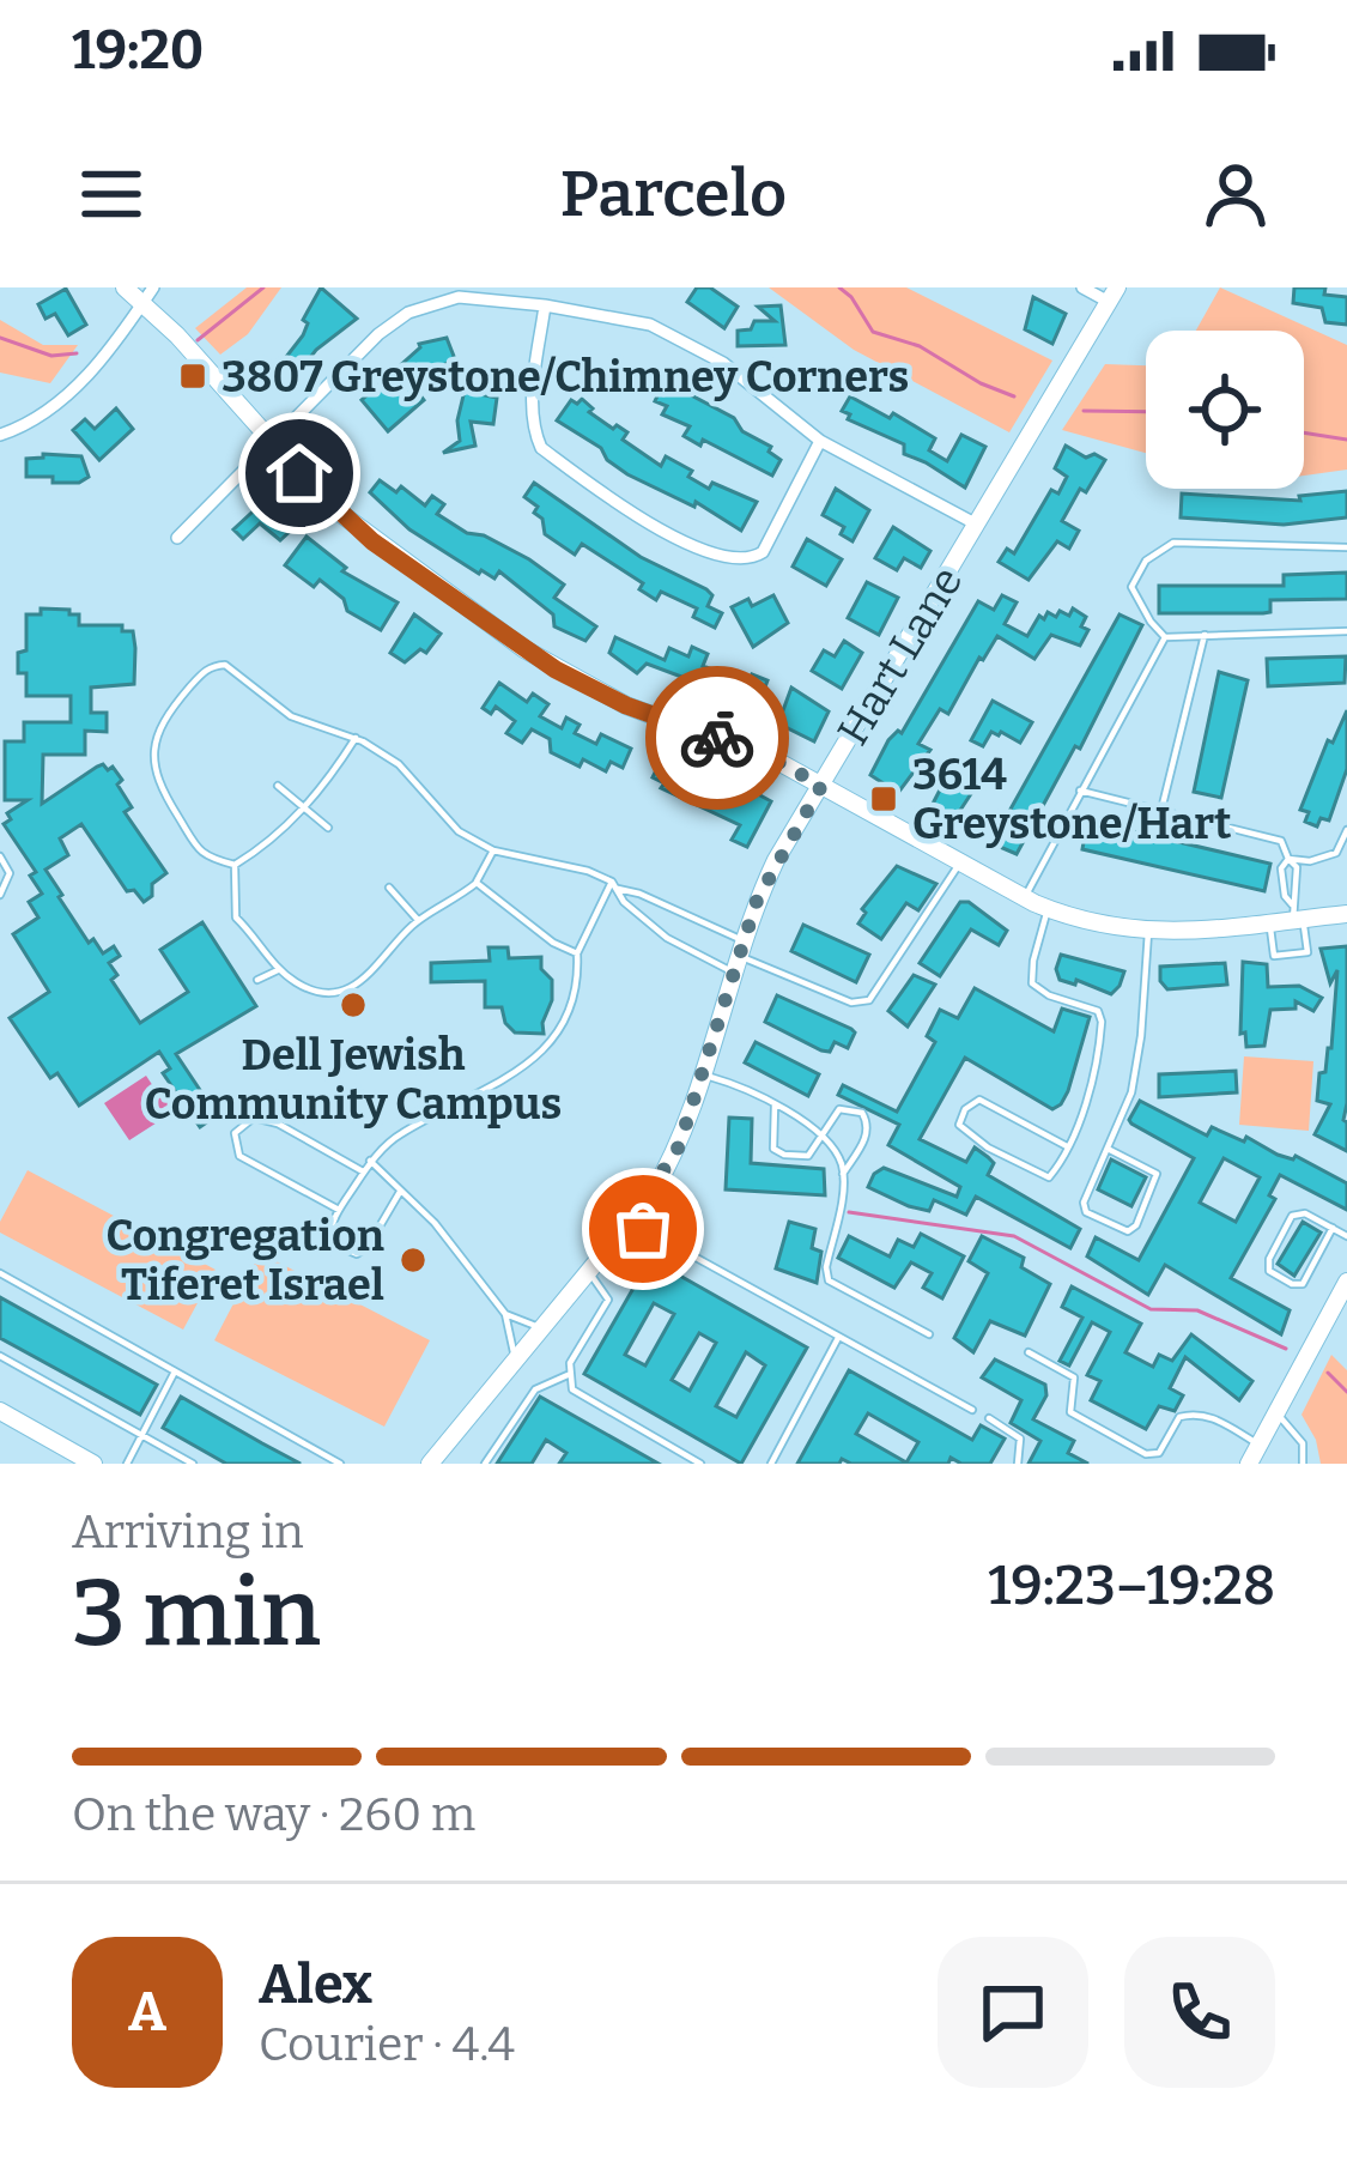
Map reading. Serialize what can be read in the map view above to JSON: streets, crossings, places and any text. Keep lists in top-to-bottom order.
{
  "streets": {
    "street": ["Hart Lane"]
  },
  "places": {
    "transit": ["3807 Greystone/Chimney Corners", "3614 Greystone/Hart"],
    "other": ["Dell Jewish Community Campus", "Congregation Tiferet Israel"]
  },
  "page": {
    "status": "19:20",
    "header": "Parcelo",
    "heading": ["3 min", "Arriving in", "19:23–19:28"],
    "panel": ["Alex", "Courier · 4.4"],
    "bar": "On the way · 260 m",
    "round": "A"
  }
}
